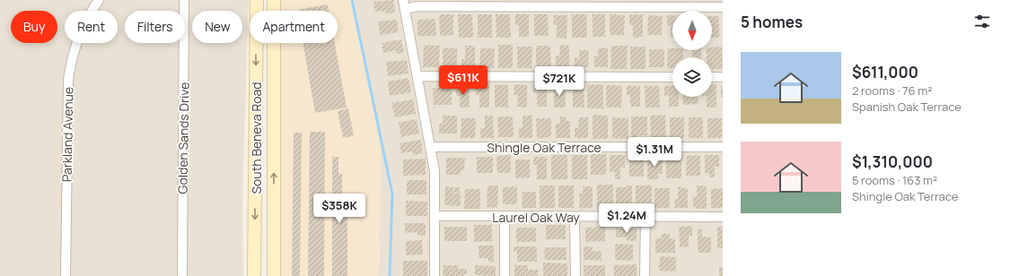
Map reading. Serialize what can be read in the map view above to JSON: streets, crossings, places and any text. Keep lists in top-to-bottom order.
{
  "streets": {
    "main road": ["South Beneva Road"],
    "street": [
      "Parkland Avenue",
      "Golden Sands Drive",
      "Shingle Oak Terrace",
      "Laurel Oak Way"
    ]
  },
  "north": "bottom",
  "page": {
    "heading": "5 homes",
    "chip": [
      "Buy",
      "Rent",
      "Filters",
      "New",
      "Apartment"
    ],
    "list": [
      {
        "name": "$611,000",
        "note": "2 rooms · 76 m² · Spanish Oak Terrace"
      },
      {
        "name": "$1,310,000",
        "note": "5 rooms · 163 m² · Shingle Oak Terrace"
      }
    ],
    "price": [
      "$611K",
      "$721K",
      "$1.31M",
      "$358K",
      "$1.24M"
    ]
  }
}
